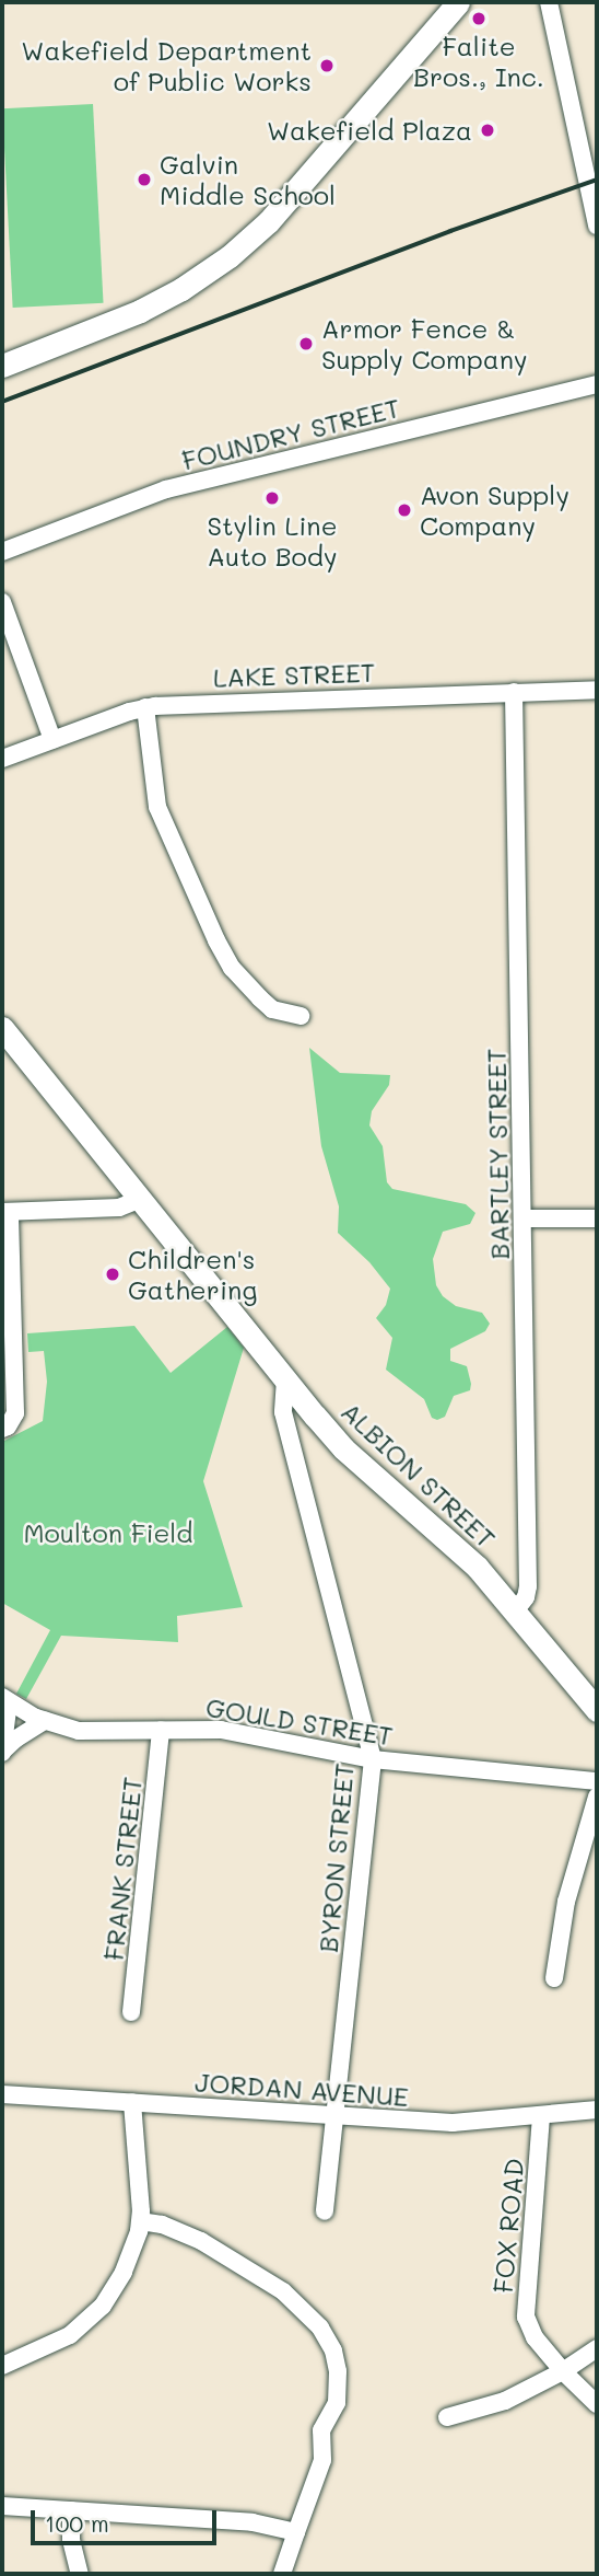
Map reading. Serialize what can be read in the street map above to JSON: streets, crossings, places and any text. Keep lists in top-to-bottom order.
{
  "streets": {
    "main road": ["ALBION STREET"],
    "street": [
      "FOUNDRY STREET",
      "LAKE STREET",
      "BARTLEY STREET",
      "GOULD STREET",
      "BYRON STREET",
      "FRANK STREET",
      "JORDAN AVENUE",
      "FOX ROAD"
    ]
  },
  "crossings": [
    ["LAKE STREET", "BARTLEY STREET"],
    ["BARTLEY STREET", "ALBION STREET"],
    ["ALBION STREET", "BYRON STREET"],
    ["GOULD STREET", "BYRON STREET"],
    ["GOULD STREET", "FRANK STREET"],
    ["BYRON STREET", "JORDAN AVENUE"],
    ["JORDAN AVENUE", "FOX ROAD"]
  ],
  "parks": ["Moulton Field"],
  "places": [
    "Falite Bros., Inc.",
    "Wakefield Department of Public Works",
    "Wakefield Plaza",
    "Galvin Middle School",
    "Armor Fence & Supply Company",
    "Stylin Line Auto Body",
    "Avon Supply Company",
    "Children's Gathering"
  ],
  "scale_bar": "100 m"
}
